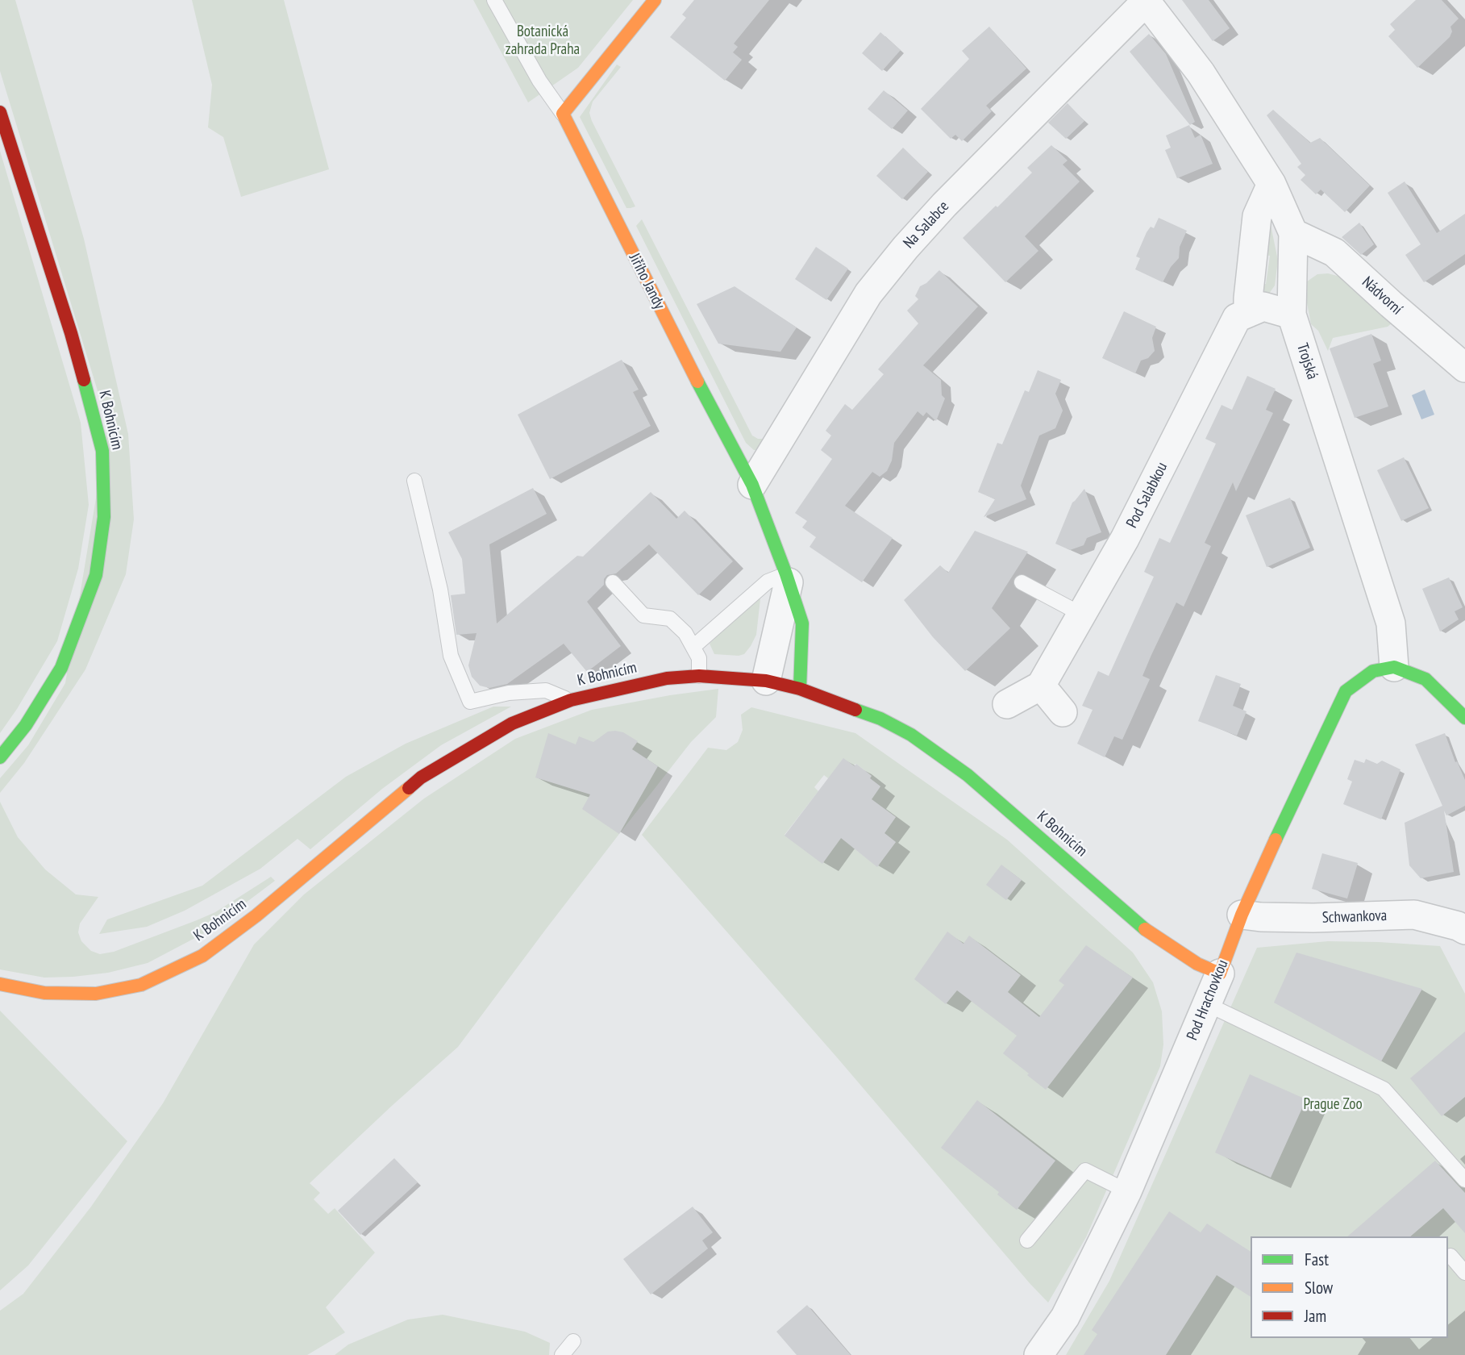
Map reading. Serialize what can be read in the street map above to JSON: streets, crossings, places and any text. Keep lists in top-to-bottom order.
{
  "streets": {
    "street": [
      "Na Salabce",
      "Jiřího Jandy",
      "Nádvorní",
      "Trojská",
      "K Bohnicím",
      "Pod Salabkou",
      "Schwankova",
      "Pod Hrachovkou"
    ]
  },
  "crossings": [
    ["Na Salabce", "Jiřího Jandy"],
    ["Na Salabce", "Trojská"],
    ["Jiřího Jandy", "K Bohnicím"],
    ["Nádvorní", "Trojská"],
    ["Trojská", "Pod Hrachovkou"],
    ["K Bohnicím", "Pod Hrachovkou"],
    ["Schwankova", "Pod Hrachovkou"]
  ],
  "parks": ["Botanická zahrada Praha", "Prague Zoo"],
  "legend": ["Fast", "Slow", "Jam"]
}
